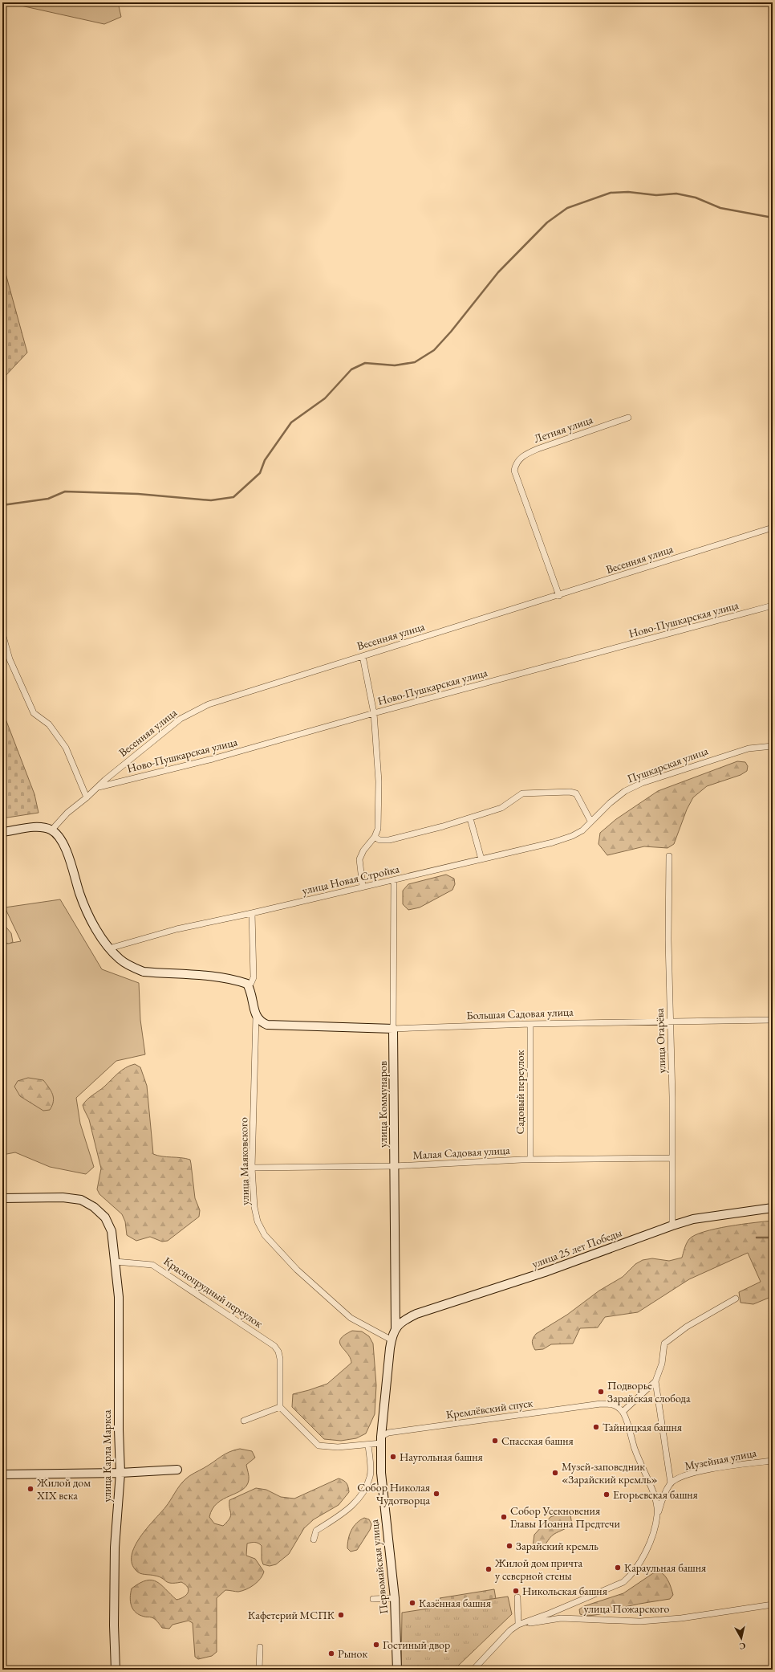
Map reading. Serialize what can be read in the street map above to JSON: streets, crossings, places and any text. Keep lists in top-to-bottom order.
{
  "streets": {
    "street": [
      "Летняя улица",
      "Весенняя улица",
      "Ново-Пушкарская улица",
      "Пушкарская улица",
      "улица Новая Стройка",
      "Большая Садовая улица",
      "улица Огарёва",
      "Садовый переулок",
      "улица Коммунаров",
      "Малая Садовая улица",
      "улица Маяковского",
      "улица 25 лет Победы",
      "Краснопрудный переулок",
      "Кремлёвский спуск",
      "улица Карла Маркса",
      "Музейная улица",
      "Первомайская улица",
      "улица Пожарского"
    ]
  },
  "crossings": [
    ["Летняя улица", "Весенняя улица"],
    ["Весенняя улица", "Ново-Пушкарская улица"],
    ["Пушкарская улица", "улица Новая Стройка"],
    ["улица Новая Стройка", "улица Коммунаров"],
    ["Большая Садовая улица", "улица Огарёва"],
    ["Большая Садовая улица", "Садовый переулок"],
    ["Большая Садовая улица", "улица Коммунаров"],
    ["Большая Садовая улица", "улица Маяковского"],
    ["улица Огарёва", "Малая Садовая улица"],
    ["улица Огарёва", "улица 25 лет Победы"],
    ["Садовый переулок", "Малая Садовая улица"],
    ["улица Коммунаров", "Малая Садовая улица"],
    ["улица Коммунаров", "улица 25 лет Победы"],
    ["улица Коммунаров", "Первомайская улица"],
    ["Малая Садовая улица", "улица Маяковского"],
    ["улица Маяковского", "Первомайская улица"],
    ["улица 25 лет Победы", "Первомайская улица"],
    ["Краснопрудный переулок", "Кремлёвский спуск"],
    ["Краснопрудный переулок", "улица Карла Маркса"],
    ["Кремлёвский спуск", "Первомайская улица"]
  ],
  "places": [
    "Подворье Зарайская слобода",
    "Тайницкая башня",
    "Спасская башня",
    "Наугольная башня",
    "Музей-заповедник «Зарайский кремль»",
    "Жилой дом XIX века",
    "Собор Николая Чудотворца",
    "Егорьевская башня",
    "Собор Усекновения Главы Иоанна Предтечи",
    "Зарайский кремль",
    "Караульная башня",
    "Жилой дом причта у северной стены",
    "Никольская башня",
    "Казённая башня",
    "Кафетерий МСПК",
    "Гостиный двор",
    "Рынок"
  ],
  "north": "bottom"
}
